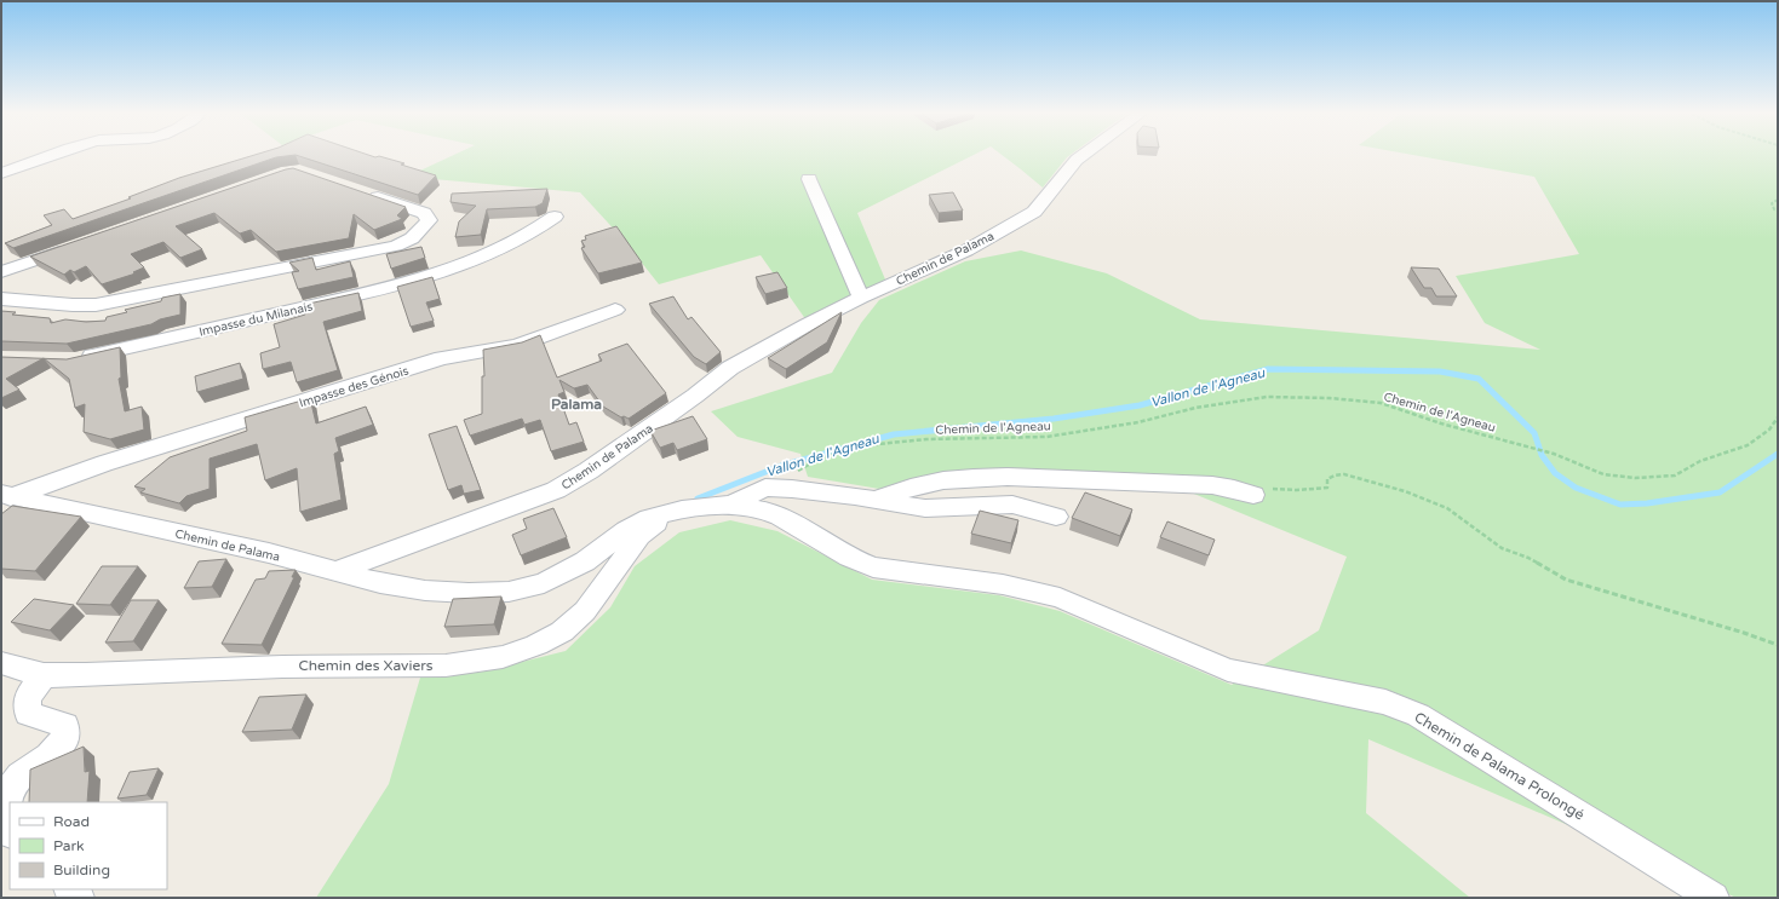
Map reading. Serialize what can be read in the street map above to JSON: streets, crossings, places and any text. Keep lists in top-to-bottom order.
{
  "streets": {
    "street": [
      "Chemin de Palama",
      "Impasse du Milanais",
      "Impasse des Génois",
      "Chemin des Xaviers",
      "Chemin de Palama Prolongé"
    ],
    "path": ["Chemin de l'Agneau"]
  },
  "crossings": [
    ["Chemin de Palama", "Impasse des Génois"],
    ["Chemin de Palama", "Chemin de Palama Prolongé"],
    ["Chemin des Xaviers", "Chemin de Palama Prolongé"]
  ],
  "districts": ["Palama"],
  "water": ["Vallon de l'Agneau"],
  "legend": ["Road", "Park", "Building"]
}
